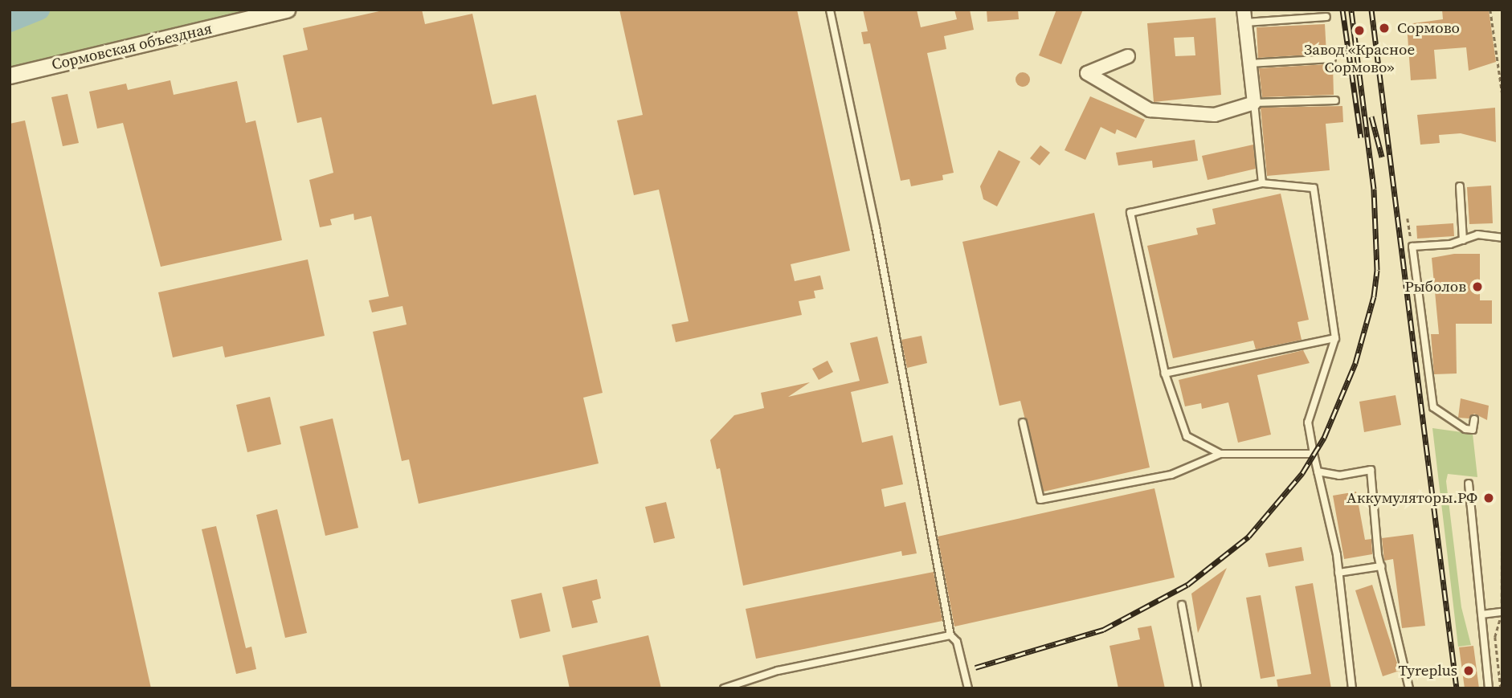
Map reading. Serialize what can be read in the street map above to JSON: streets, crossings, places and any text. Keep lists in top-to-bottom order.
{
  "streets": {
    "street": ["Сормовская объездная"]
  },
  "places": [
    "Сормово",
    "Завод «Красное Сормово»",
    "Рыболов",
    "Аккумуляторы.РФ",
    "Tyreplus"
  ]
}
